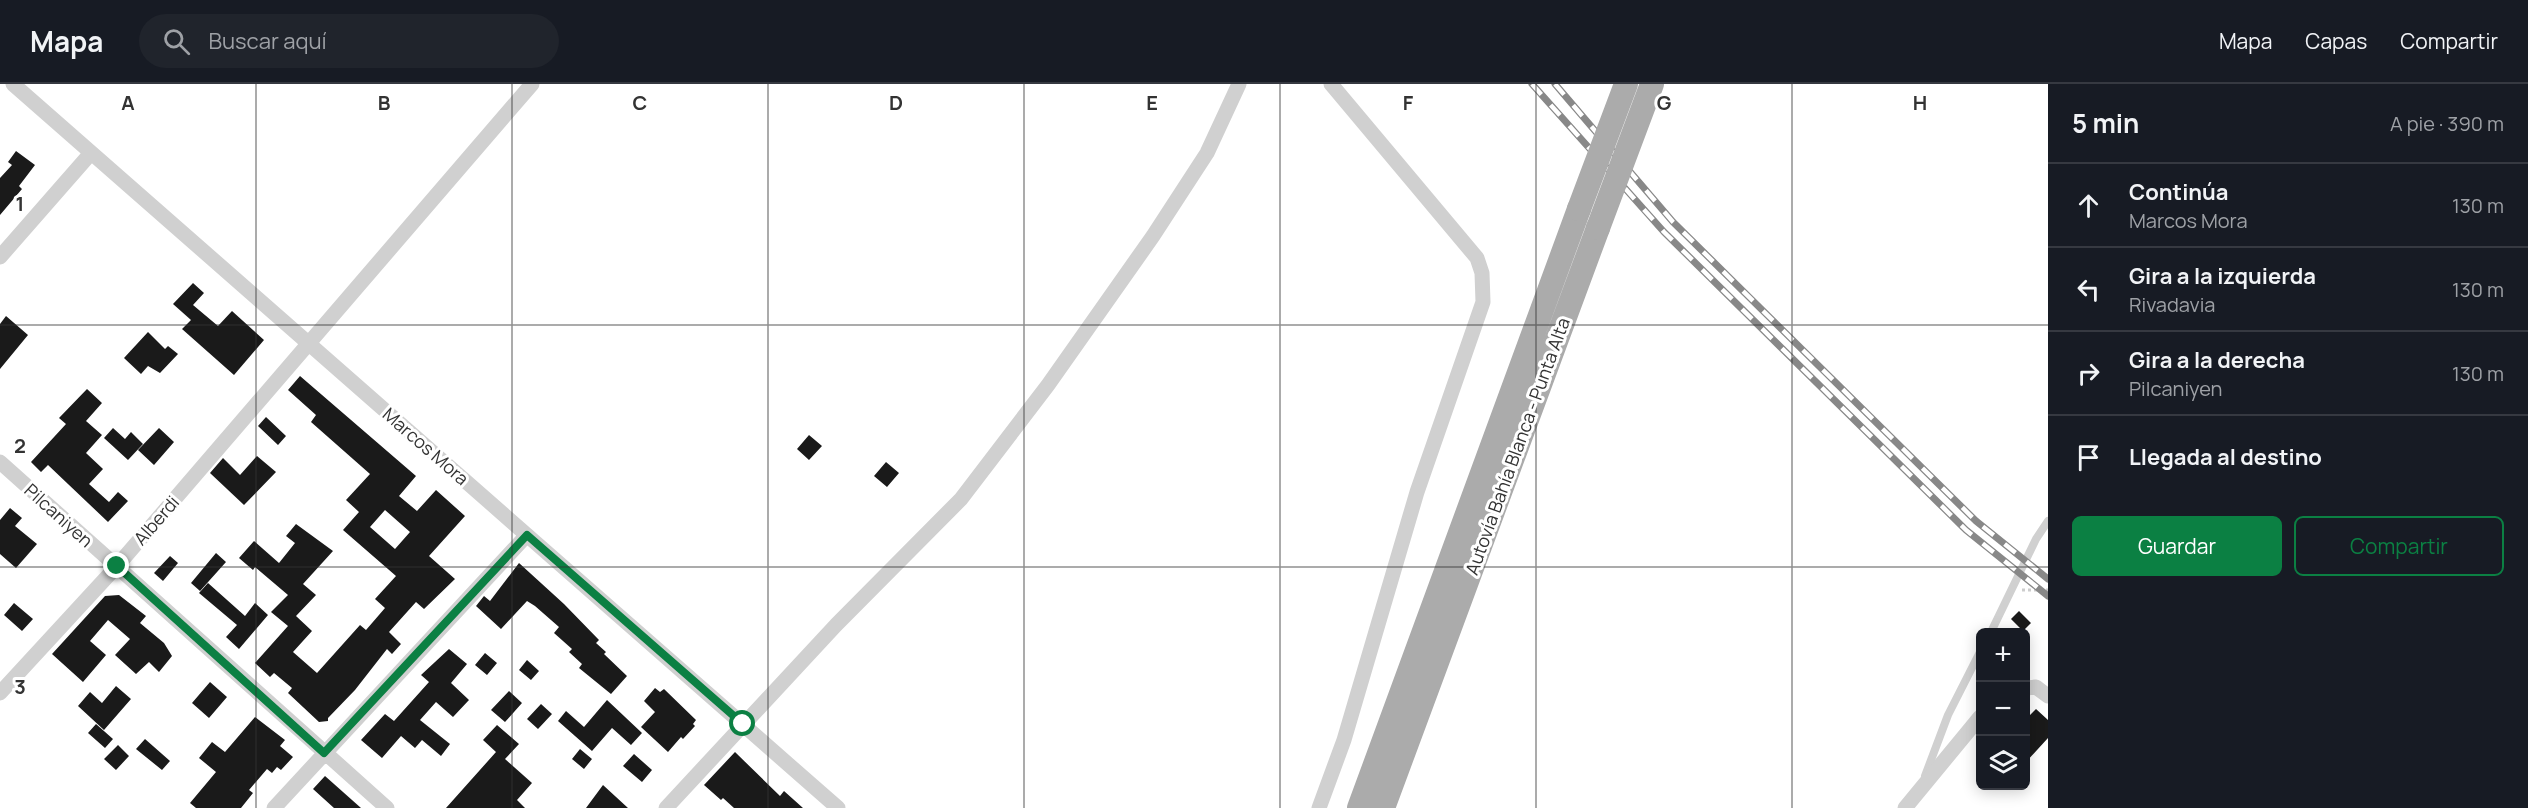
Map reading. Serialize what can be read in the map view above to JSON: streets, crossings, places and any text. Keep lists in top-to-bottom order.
{
  "streets": {
    "main road": ["Autovía Bahía Blanca - Punta Alta"],
    "street": ["Marcos Mora", "Pilcaniyen", "Alberdi"]
  },
  "crossings": [
    ["Marcos Mora", "Alberdi"],
    ["Pilcaniyen", "Alberdi"]
  ],
  "page": {
    "header": "Mapa",
    "search": "Buscar aquí",
    "nav": ["Mapa", "Capas", "Compartir"],
    "heading": ["5 min", "A pie · 390 m"],
    "list": [
      ["Continúa", "Marcos Mora", "130 m"],
      ["Gira a la izquierda", "Rivadavia", "130 m"],
      ["Gira a la derecha", "Pilcaniyen", "130 m"],
      "Llegada al destino"
    ],
    "buttons": ["Guardar", "Compartir"],
    "map_buttons": ["+", "−"]
  },
  "grid": {
    "columns": [
      "A",
      "B",
      "C",
      "D",
      "E",
      "F",
      "G",
      "H"
    ],
    "rows": ["1", "2", "3"]
  }
}
